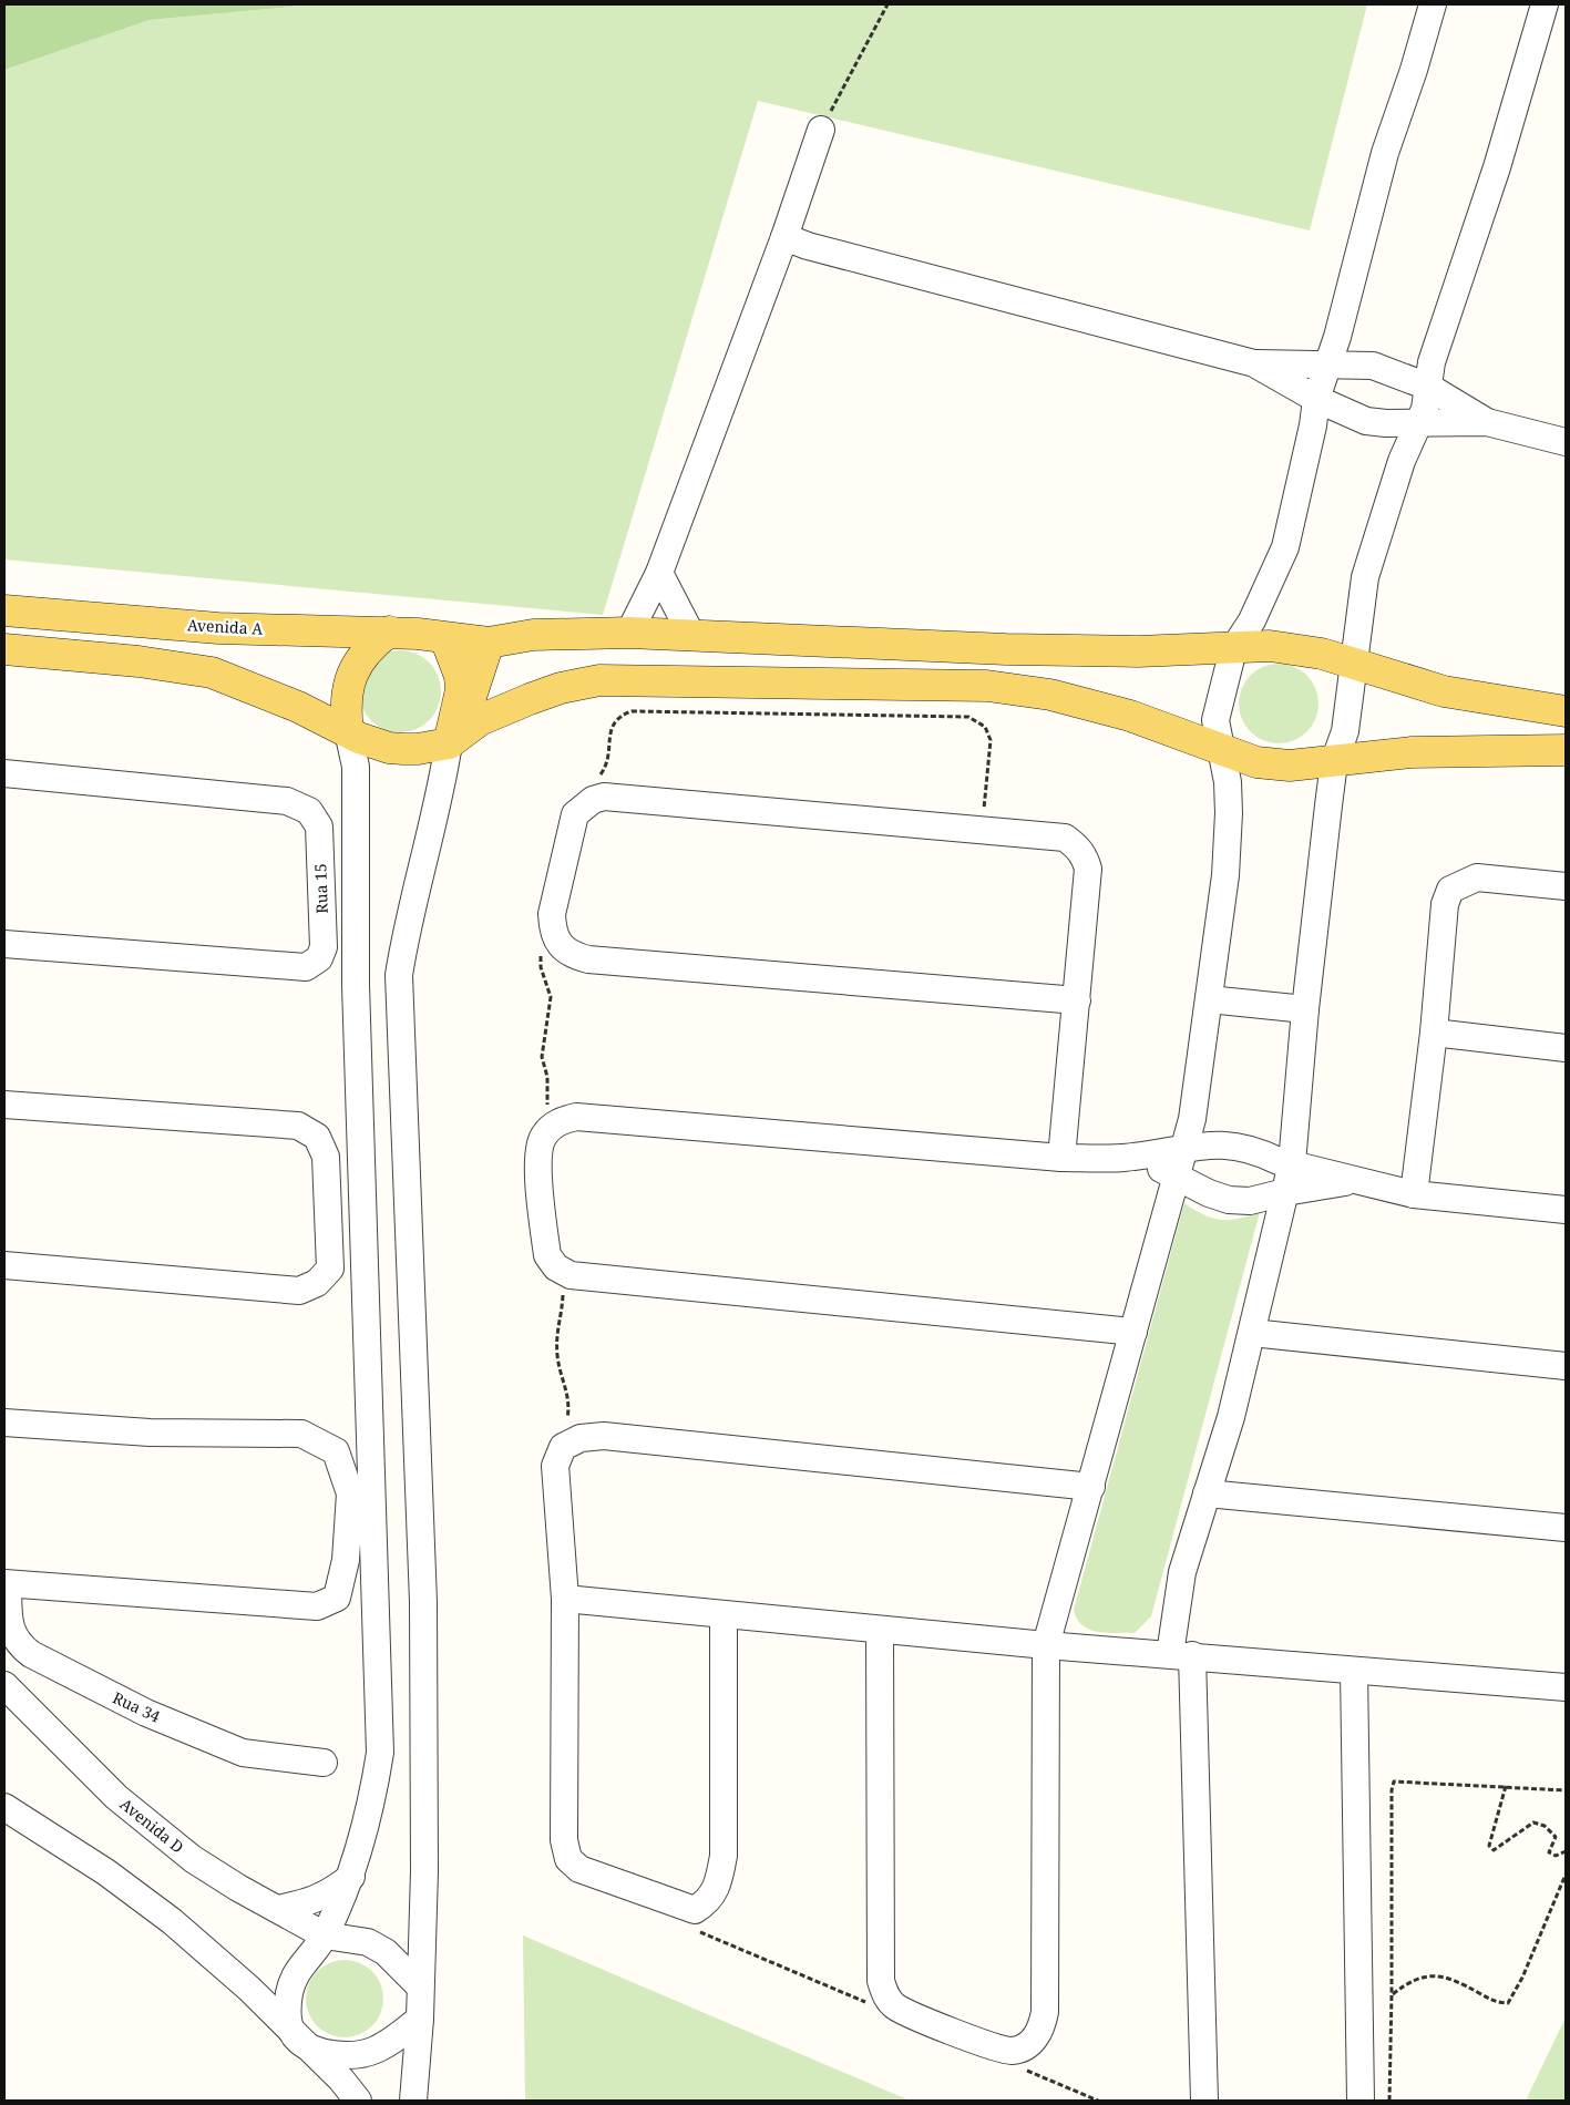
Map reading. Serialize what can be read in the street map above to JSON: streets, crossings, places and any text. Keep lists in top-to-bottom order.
{
  "streets": {
    "main road": ["Avenida A"],
    "street": ["Rua 15", "Rua 34", "Avenida D"]
  }
}
